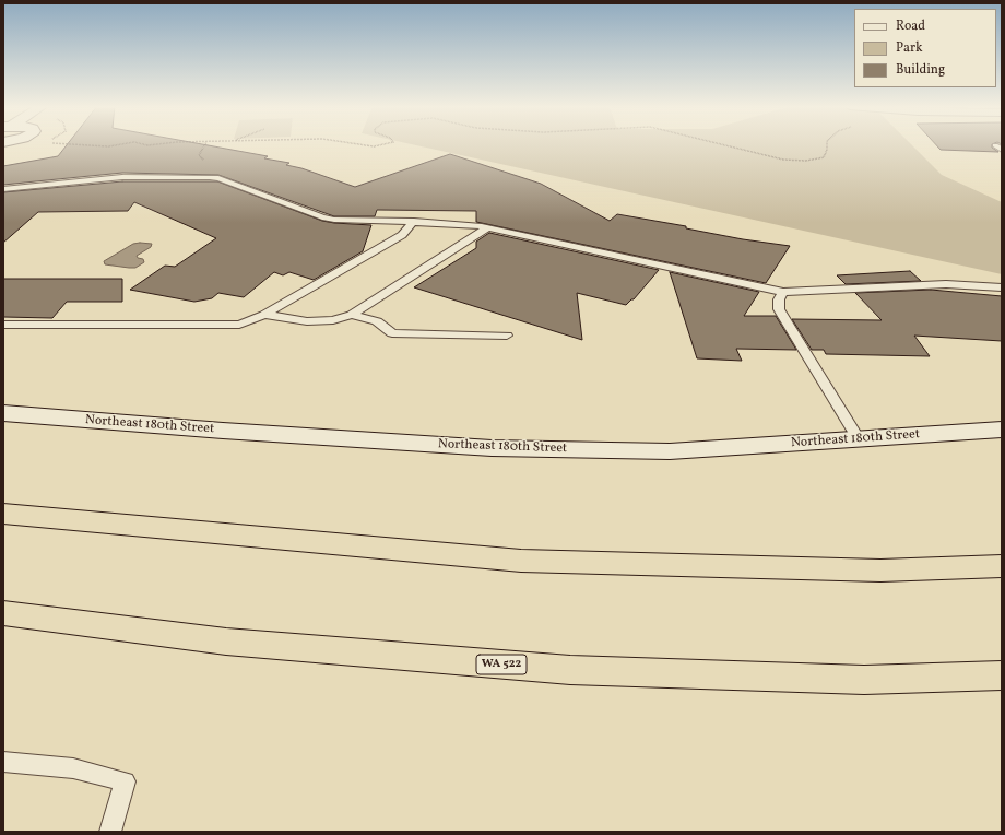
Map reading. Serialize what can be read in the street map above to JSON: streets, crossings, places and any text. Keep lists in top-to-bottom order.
{
  "streets": {
    "highway": ["WA 522"],
    "main road": ["Northeast 180th Street"]
  },
  "legend": ["Road", "Park", "Building"]
}
